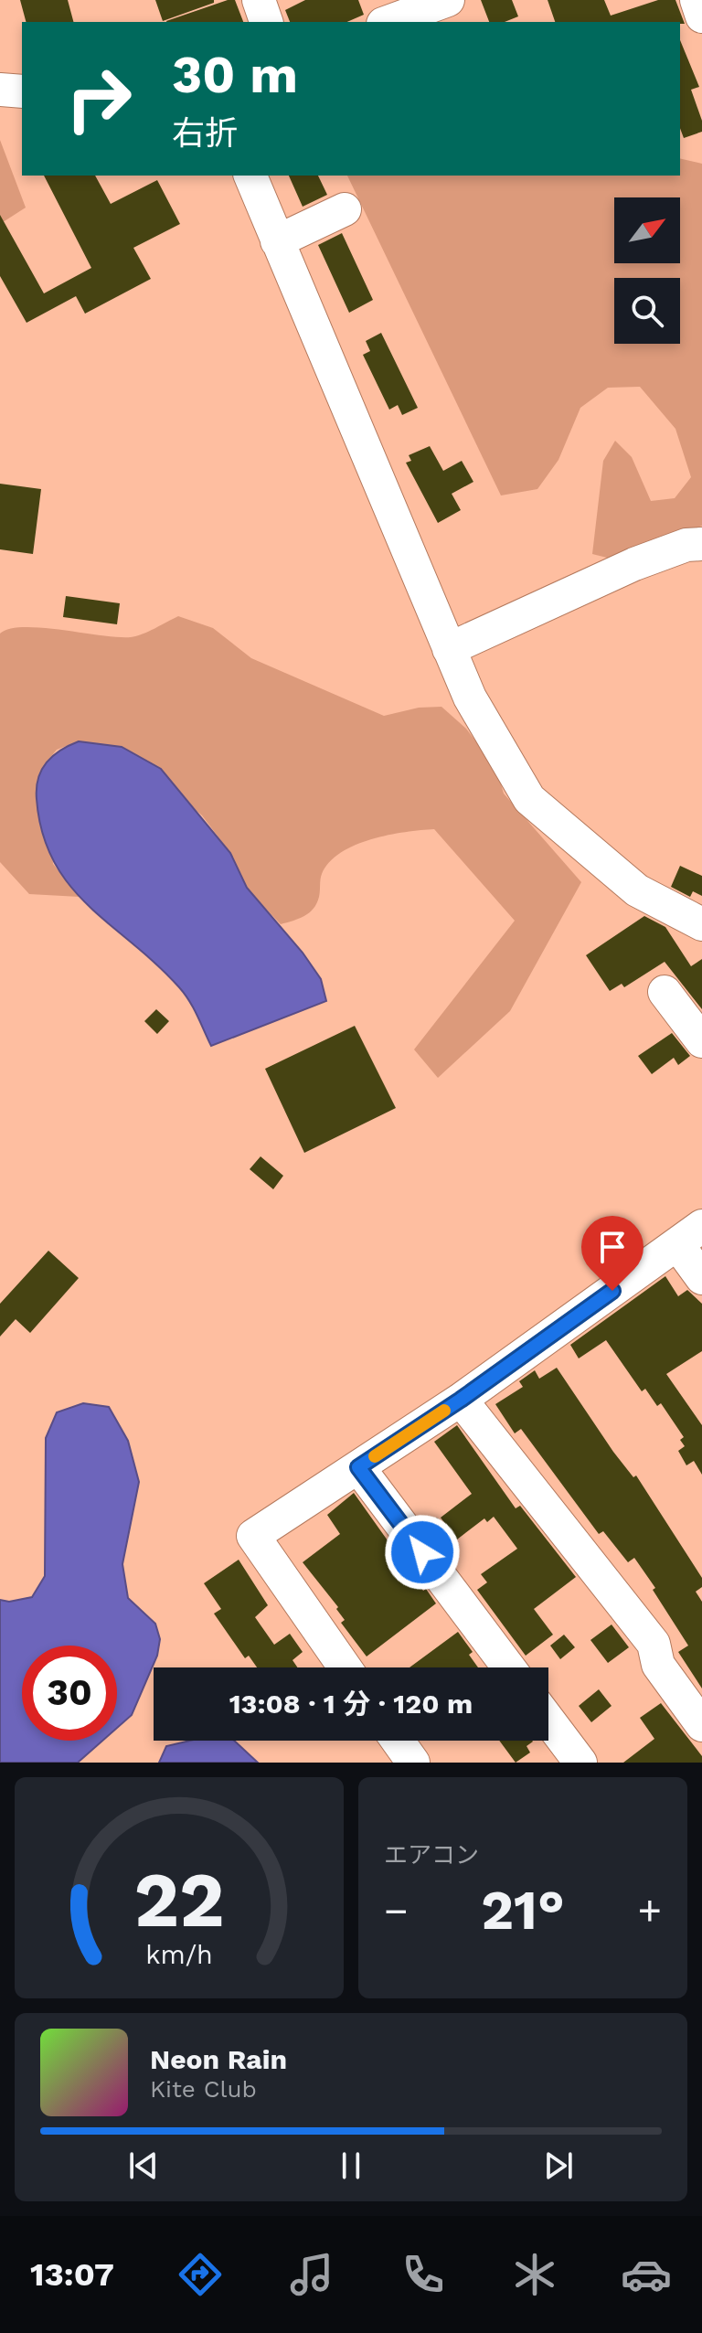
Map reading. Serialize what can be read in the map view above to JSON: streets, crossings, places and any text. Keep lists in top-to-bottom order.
{
  "north": "top right",
  "page": {
    "turn": ["30 m", "右折"],
    "limit": "30",
    "trip": "13:08 · 1 分 · 120 m",
    "tile": "エアコン",
    "heat": ["−", "21°", "+"],
    "song": ["Neon Rain", "Kite Club"],
    "tabs": "13:07",
    "gauge": ["22", "km/h"]
  }
}
